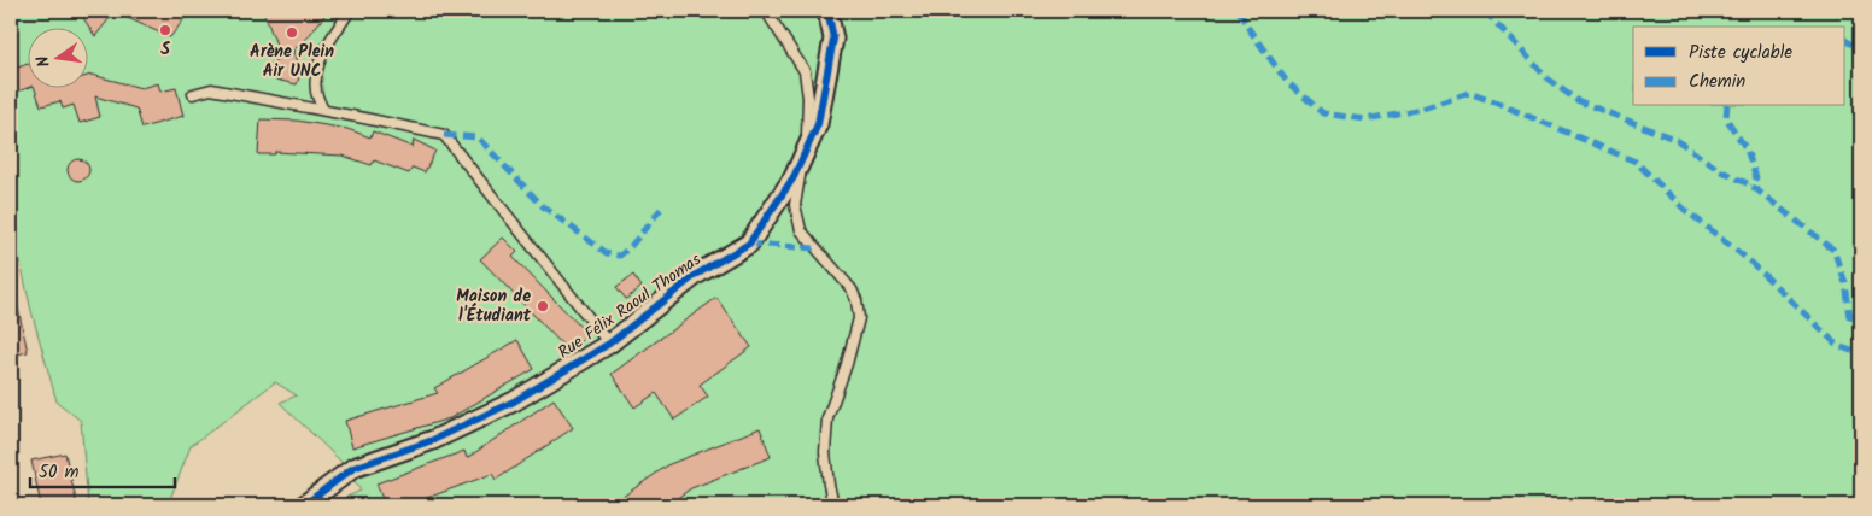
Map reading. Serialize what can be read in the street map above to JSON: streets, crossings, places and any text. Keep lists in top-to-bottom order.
{
  "streets": {
    "street": ["Rue Félix Raoul Thomas"]
  },
  "places": ["S", "Arène Plein Air UNC", "Maison de l'Étudiant"],
  "legend": ["Piste cyclable", "Chemin"],
  "scale_bar": "50 m",
  "north": "left"
}
